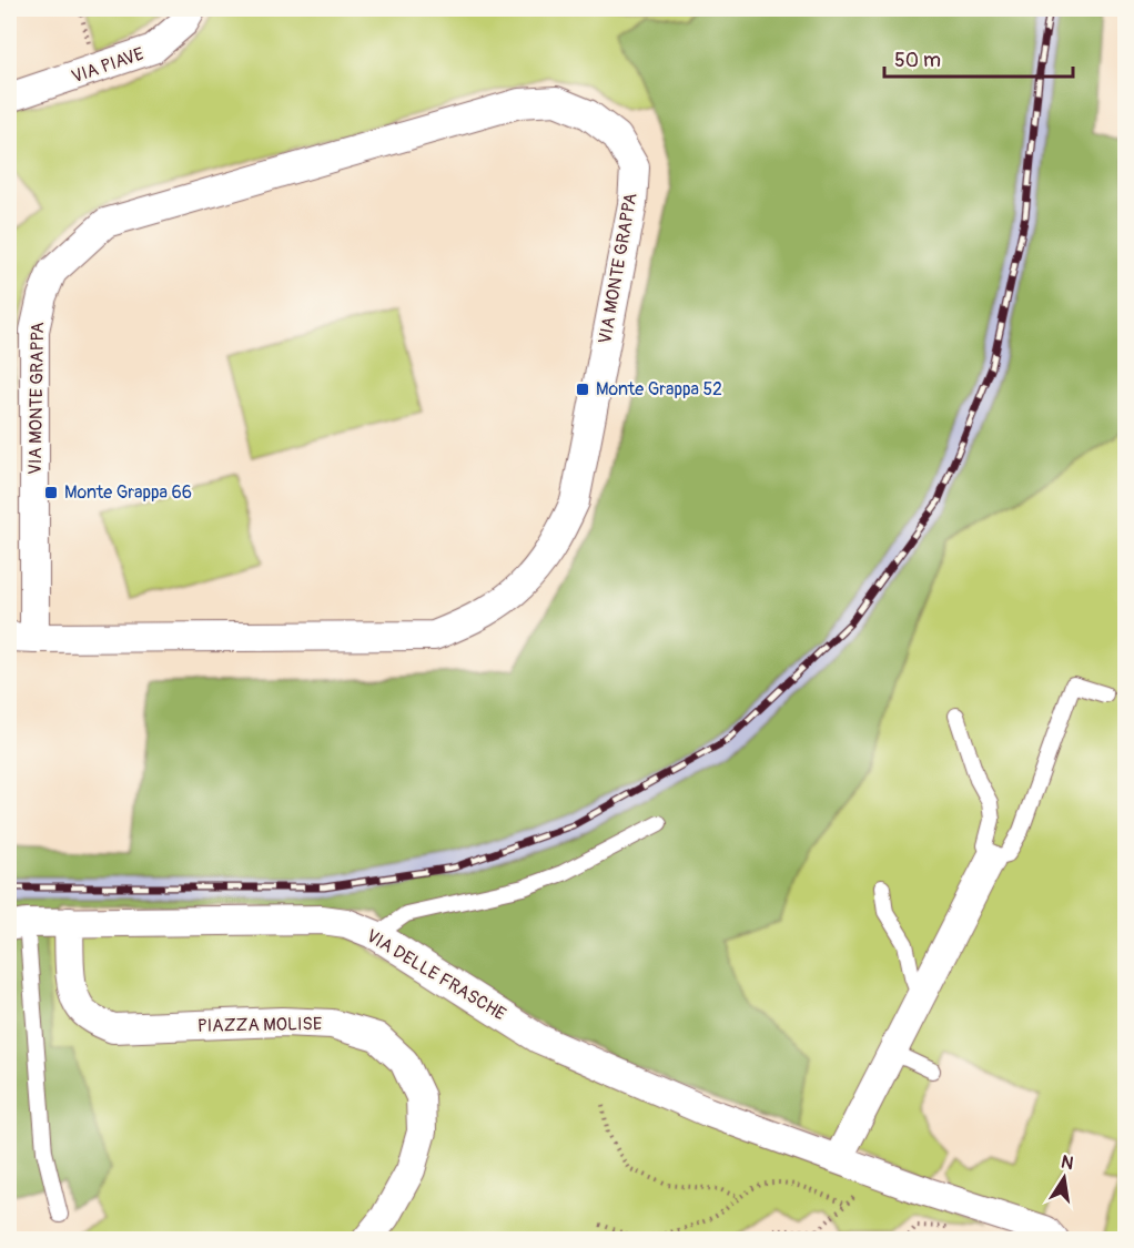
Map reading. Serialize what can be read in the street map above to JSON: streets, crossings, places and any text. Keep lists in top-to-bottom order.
{
  "streets": {
    "street": [
      "VIA PIAVE",
      "VIA MONTE GRAPPA",
      "VIA DELLE FRASCHE",
      "PIAZZA MOLISE"
    ]
  },
  "crossings": [
    ["VIA DELLE FRASCHE", "PIAZZA MOLISE"]
  ],
  "places": {
    "transit": ["Monte Grappa 52", "Monte Grappa 66"]
  },
  "scale_bar": "50 m",
  "north": "top"
}
